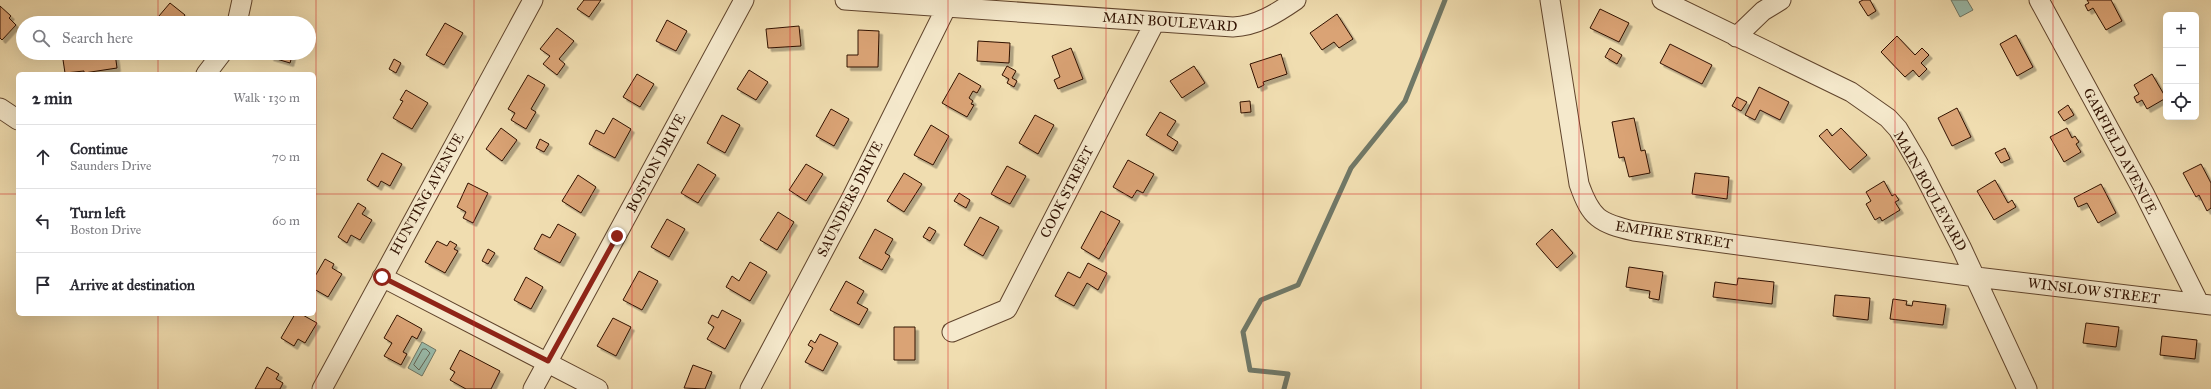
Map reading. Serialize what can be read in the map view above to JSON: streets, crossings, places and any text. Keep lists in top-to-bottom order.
{
  "streets": {
    "street": [
      "MAIN BOULEVARD",
      "GARFIELD AVENUE",
      "BOSTON DRIVE",
      "COOK STREET",
      "HUNTING AVENUE",
      "SAUNDERS DRIVE",
      "EMPIRE STREET",
      "WINSLOW STREET"
    ]
  },
  "crossings": [
    ["MAIN BOULEVARD", "COOK STREET"],
    ["MAIN BOULEVARD", "SAUNDERS DRIVE"],
    ["MAIN BOULEVARD", "EMPIRE STREET"],
    ["MAIN BOULEVARD", "WINSLOW STREET"],
    ["GARFIELD AVENUE", "WINSLOW STREET"],
    ["EMPIRE STREET", "WINSLOW STREET"]
  ],
  "page": {
    "map_buttons": ["+", "−"],
    "search": "Search here",
    "heading": ["2 min", "Walk · 130 m"],
    "list": [
      ["Continue", "Saunders Drive", "70 m"],
      ["Turn left", "Boston Drive", "60 m"],
      "Arrive at destination"
    ]
  }
}
